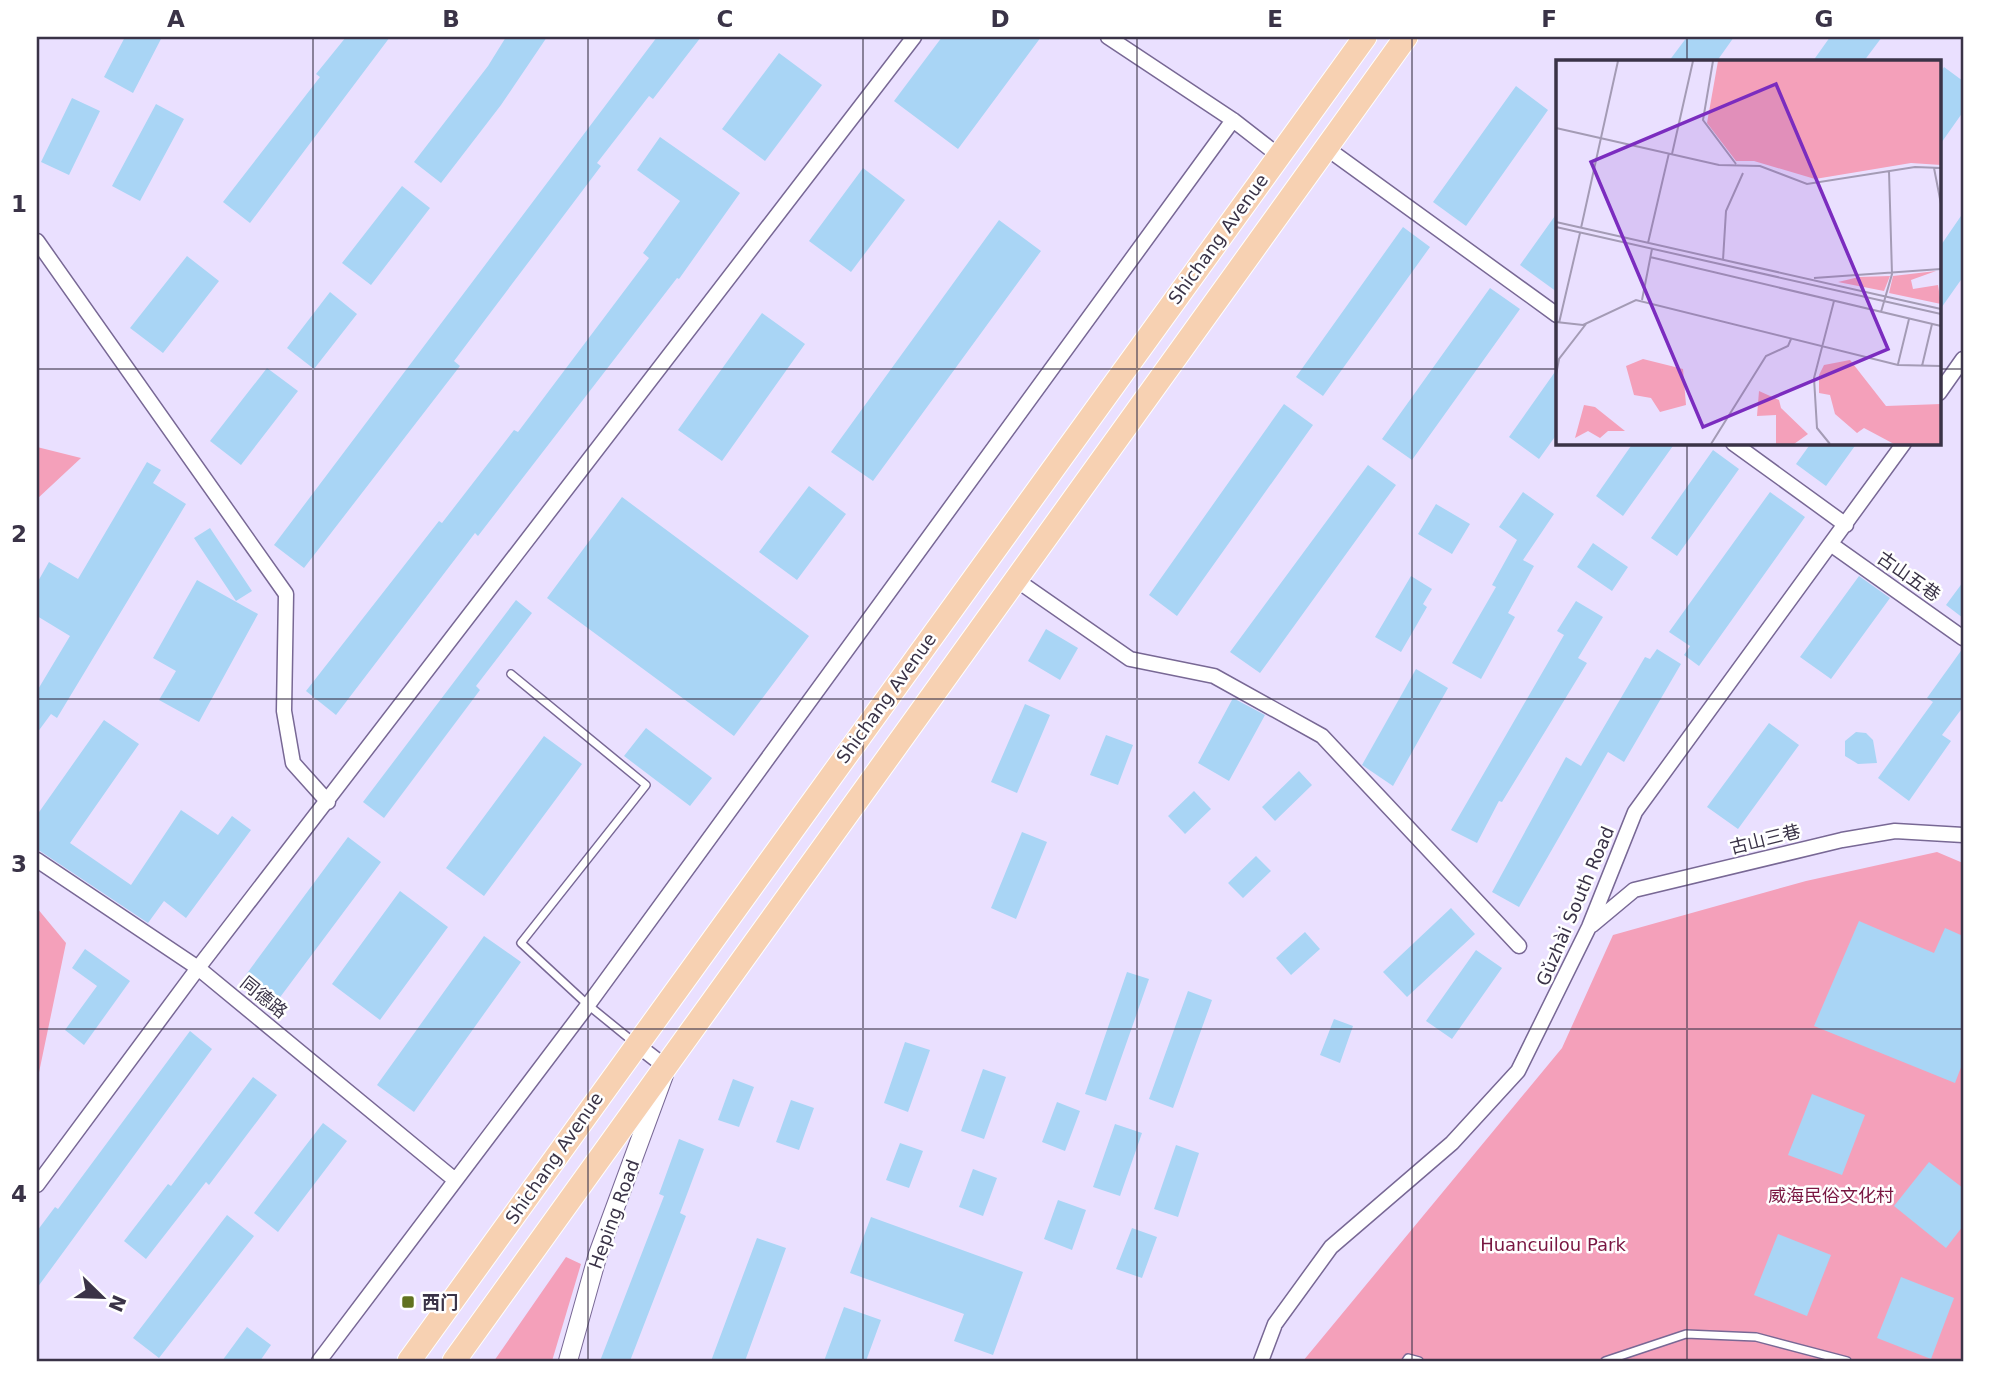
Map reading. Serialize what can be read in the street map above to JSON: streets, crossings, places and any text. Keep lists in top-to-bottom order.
{
  "streets": {
    "main road": ["Shichang Avenue"],
    "street": [
      "古山五巷",
      "古山三巷",
      "Gǔzhài South Road",
      "同德路",
      "Heping Road"
    ]
  },
  "crossings": [
    ["Shichang Avenue", "Heping Road"],
    ["古山五巷", "Gǔzhài South Road"],
    ["古山三巷", "Gǔzhài South Road"]
  ],
  "parks": ["威海民俗文化村", "Huancuilou Park"],
  "places": {
    "transit": ["西门"]
  },
  "north": "bottom right",
  "grid": {
    "columns": [
      "A",
      "B",
      "C",
      "D",
      "E",
      "F",
      "G"
    ],
    "rows": [
      "1",
      "2",
      "3",
      "4"
    ]
  }
}
